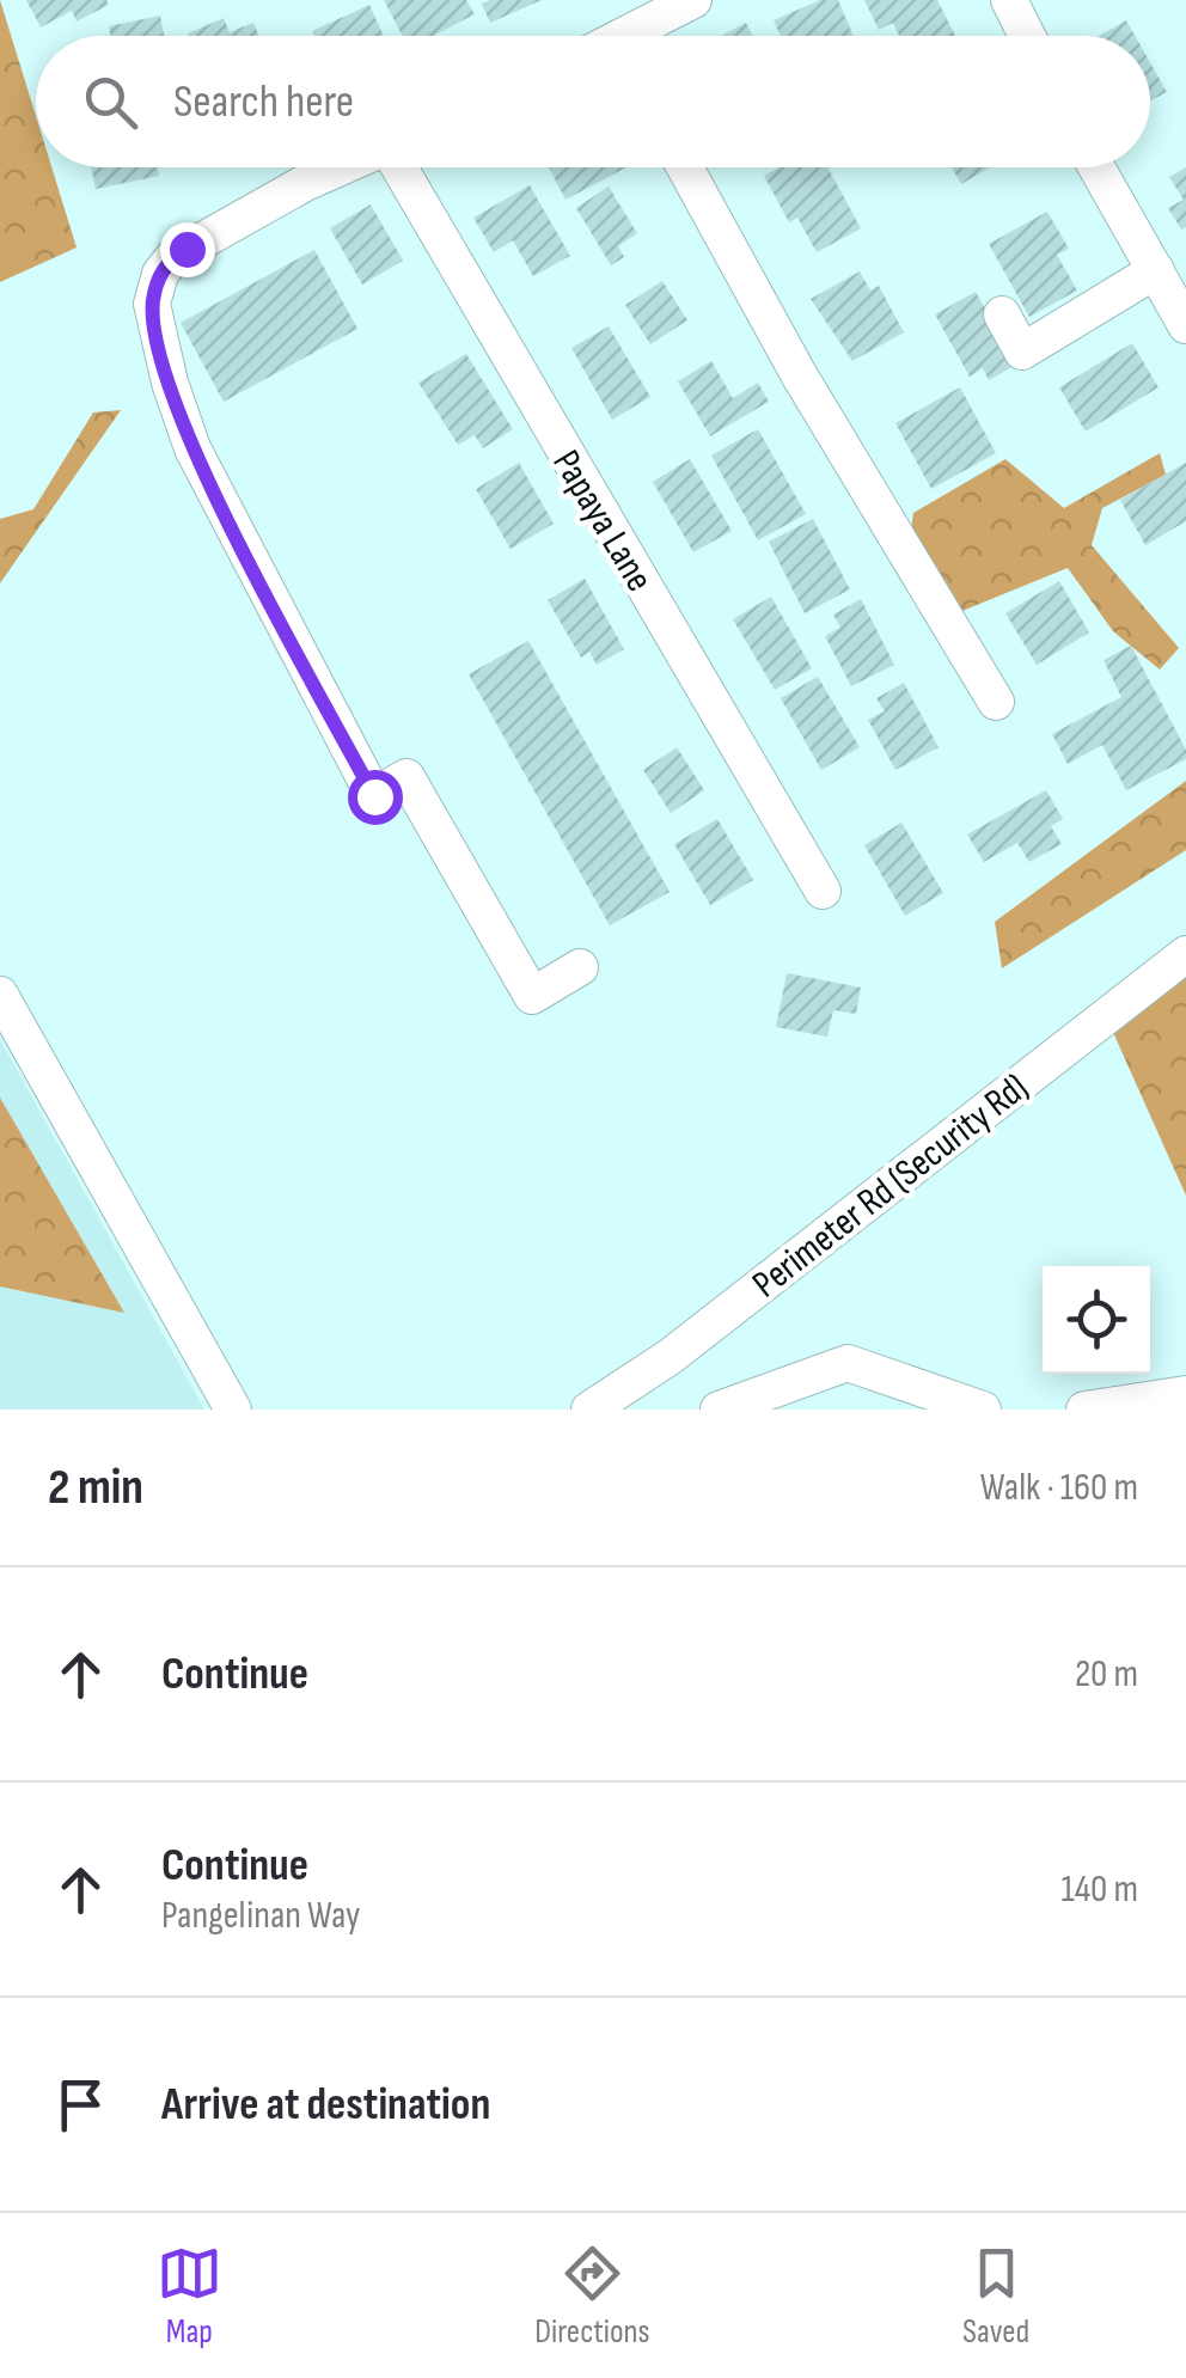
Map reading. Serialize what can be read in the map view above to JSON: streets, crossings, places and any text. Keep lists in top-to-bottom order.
{
  "streets": {
    "street": ["Papaya Lane", "Perimeter Rd (Security Rd)"]
  },
  "page": {
    "search": "Search here",
    "heading": ["2 min", "Walk · 160 m"],
    "list": [
      ["Continue", "20 m"],
      ["Continue", "Pangelinan Way", "140 m"],
      "Arrive at destination"
    ],
    "nav": ["Map", "Directions", "Saved"]
  }
}
